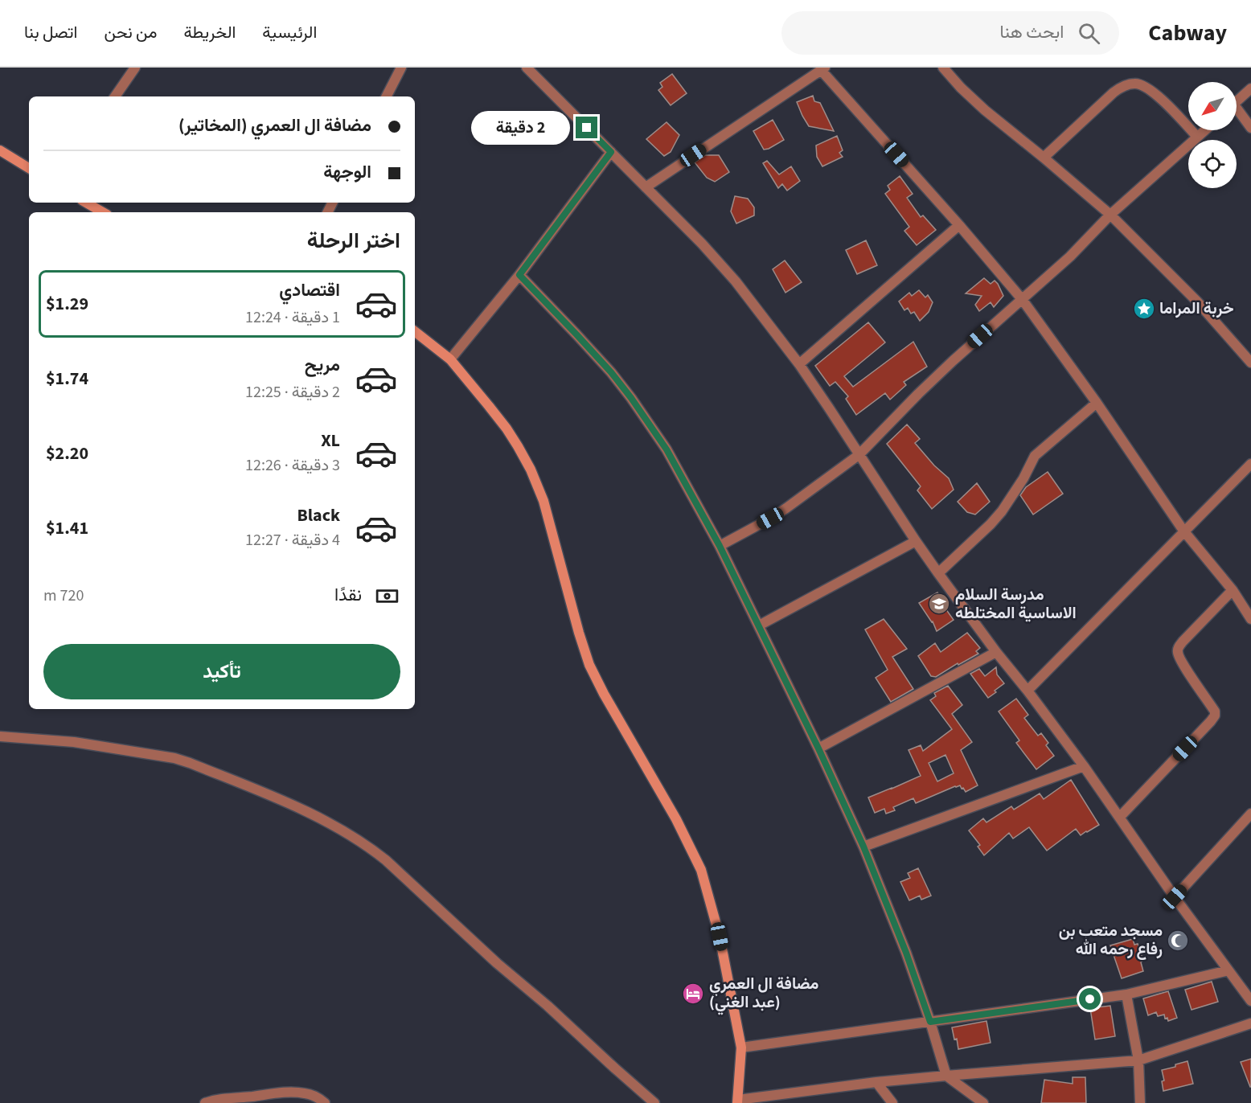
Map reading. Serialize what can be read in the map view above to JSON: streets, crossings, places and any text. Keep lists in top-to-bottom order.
{
  "places": {
    "place": ["خربة المراما"],
    "school or university": ["مدرسة السلام الاساسية المختلطه"],
    "mosque": ["مسجد متعب بن رفاع رحمه الله"],
    "hotel": ["مضافة ال العمري (عبد الغني)"]
  },
  "north": "bottom left",
  "page": {
    "header": "Cabway",
    "search": "ابحث هنا",
    "nav": [
      "الرئيسية",
      "الخريطة",
      "من نحن",
      "اتصل بنا"
    ],
    "banner": ["مضافة ال العمري (المخاتير)", "الوجهة"],
    "bubble": "2 دقيقة",
    "heading": "اختر الرحلة",
    "list": [
      {
        "name": "اقتصادي",
        "note": "1 دقيقة · 12:24",
        "value": "$1.29"
      },
      {
        "name": "مريح",
        "note": "2 دقيقة · 12:25",
        "value": "$1.74"
      },
      {
        "name": "XL",
        "note": "3 دقيقة · 12:26",
        "value": "$2.20"
      },
      {
        "name": "Black",
        "note": "4 دقيقة · 12:27",
        "value": "$1.41"
      }
    ],
    "pay": ["نقدًا", "720 m"],
    "buttons": "تأكيد"
  }
}
